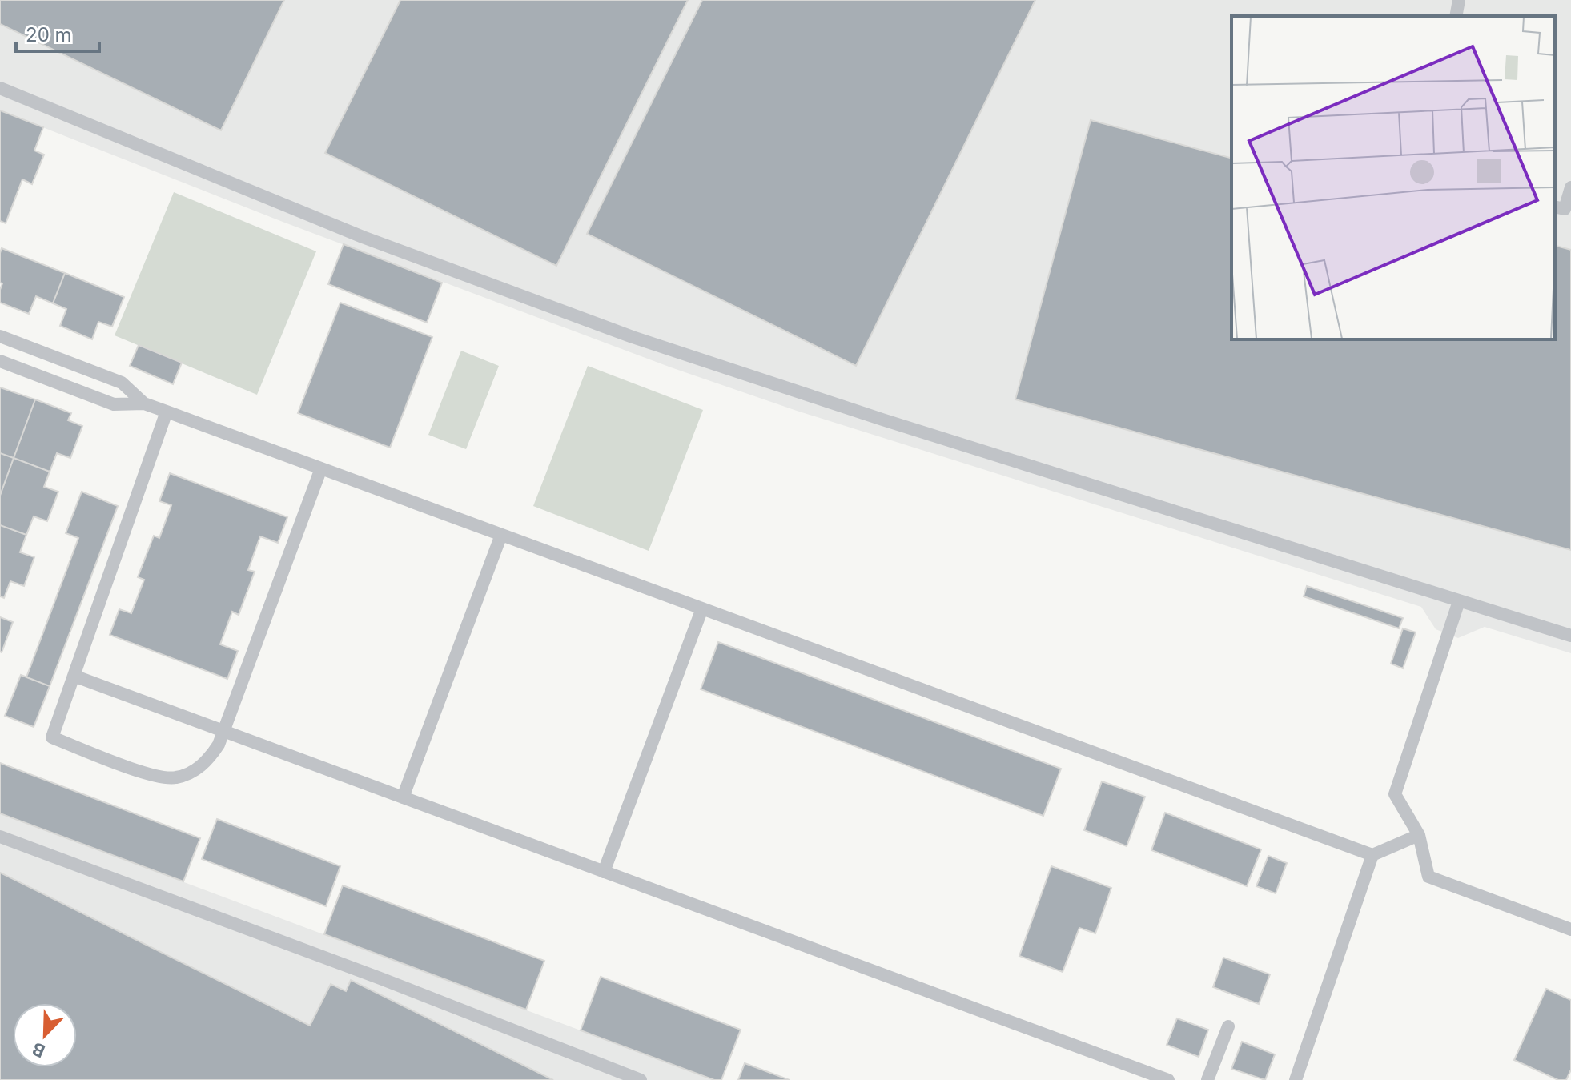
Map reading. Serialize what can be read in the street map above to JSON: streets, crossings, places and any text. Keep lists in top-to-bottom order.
{
  "scale_bar": "20 m",
  "north": "bottom left"
}
